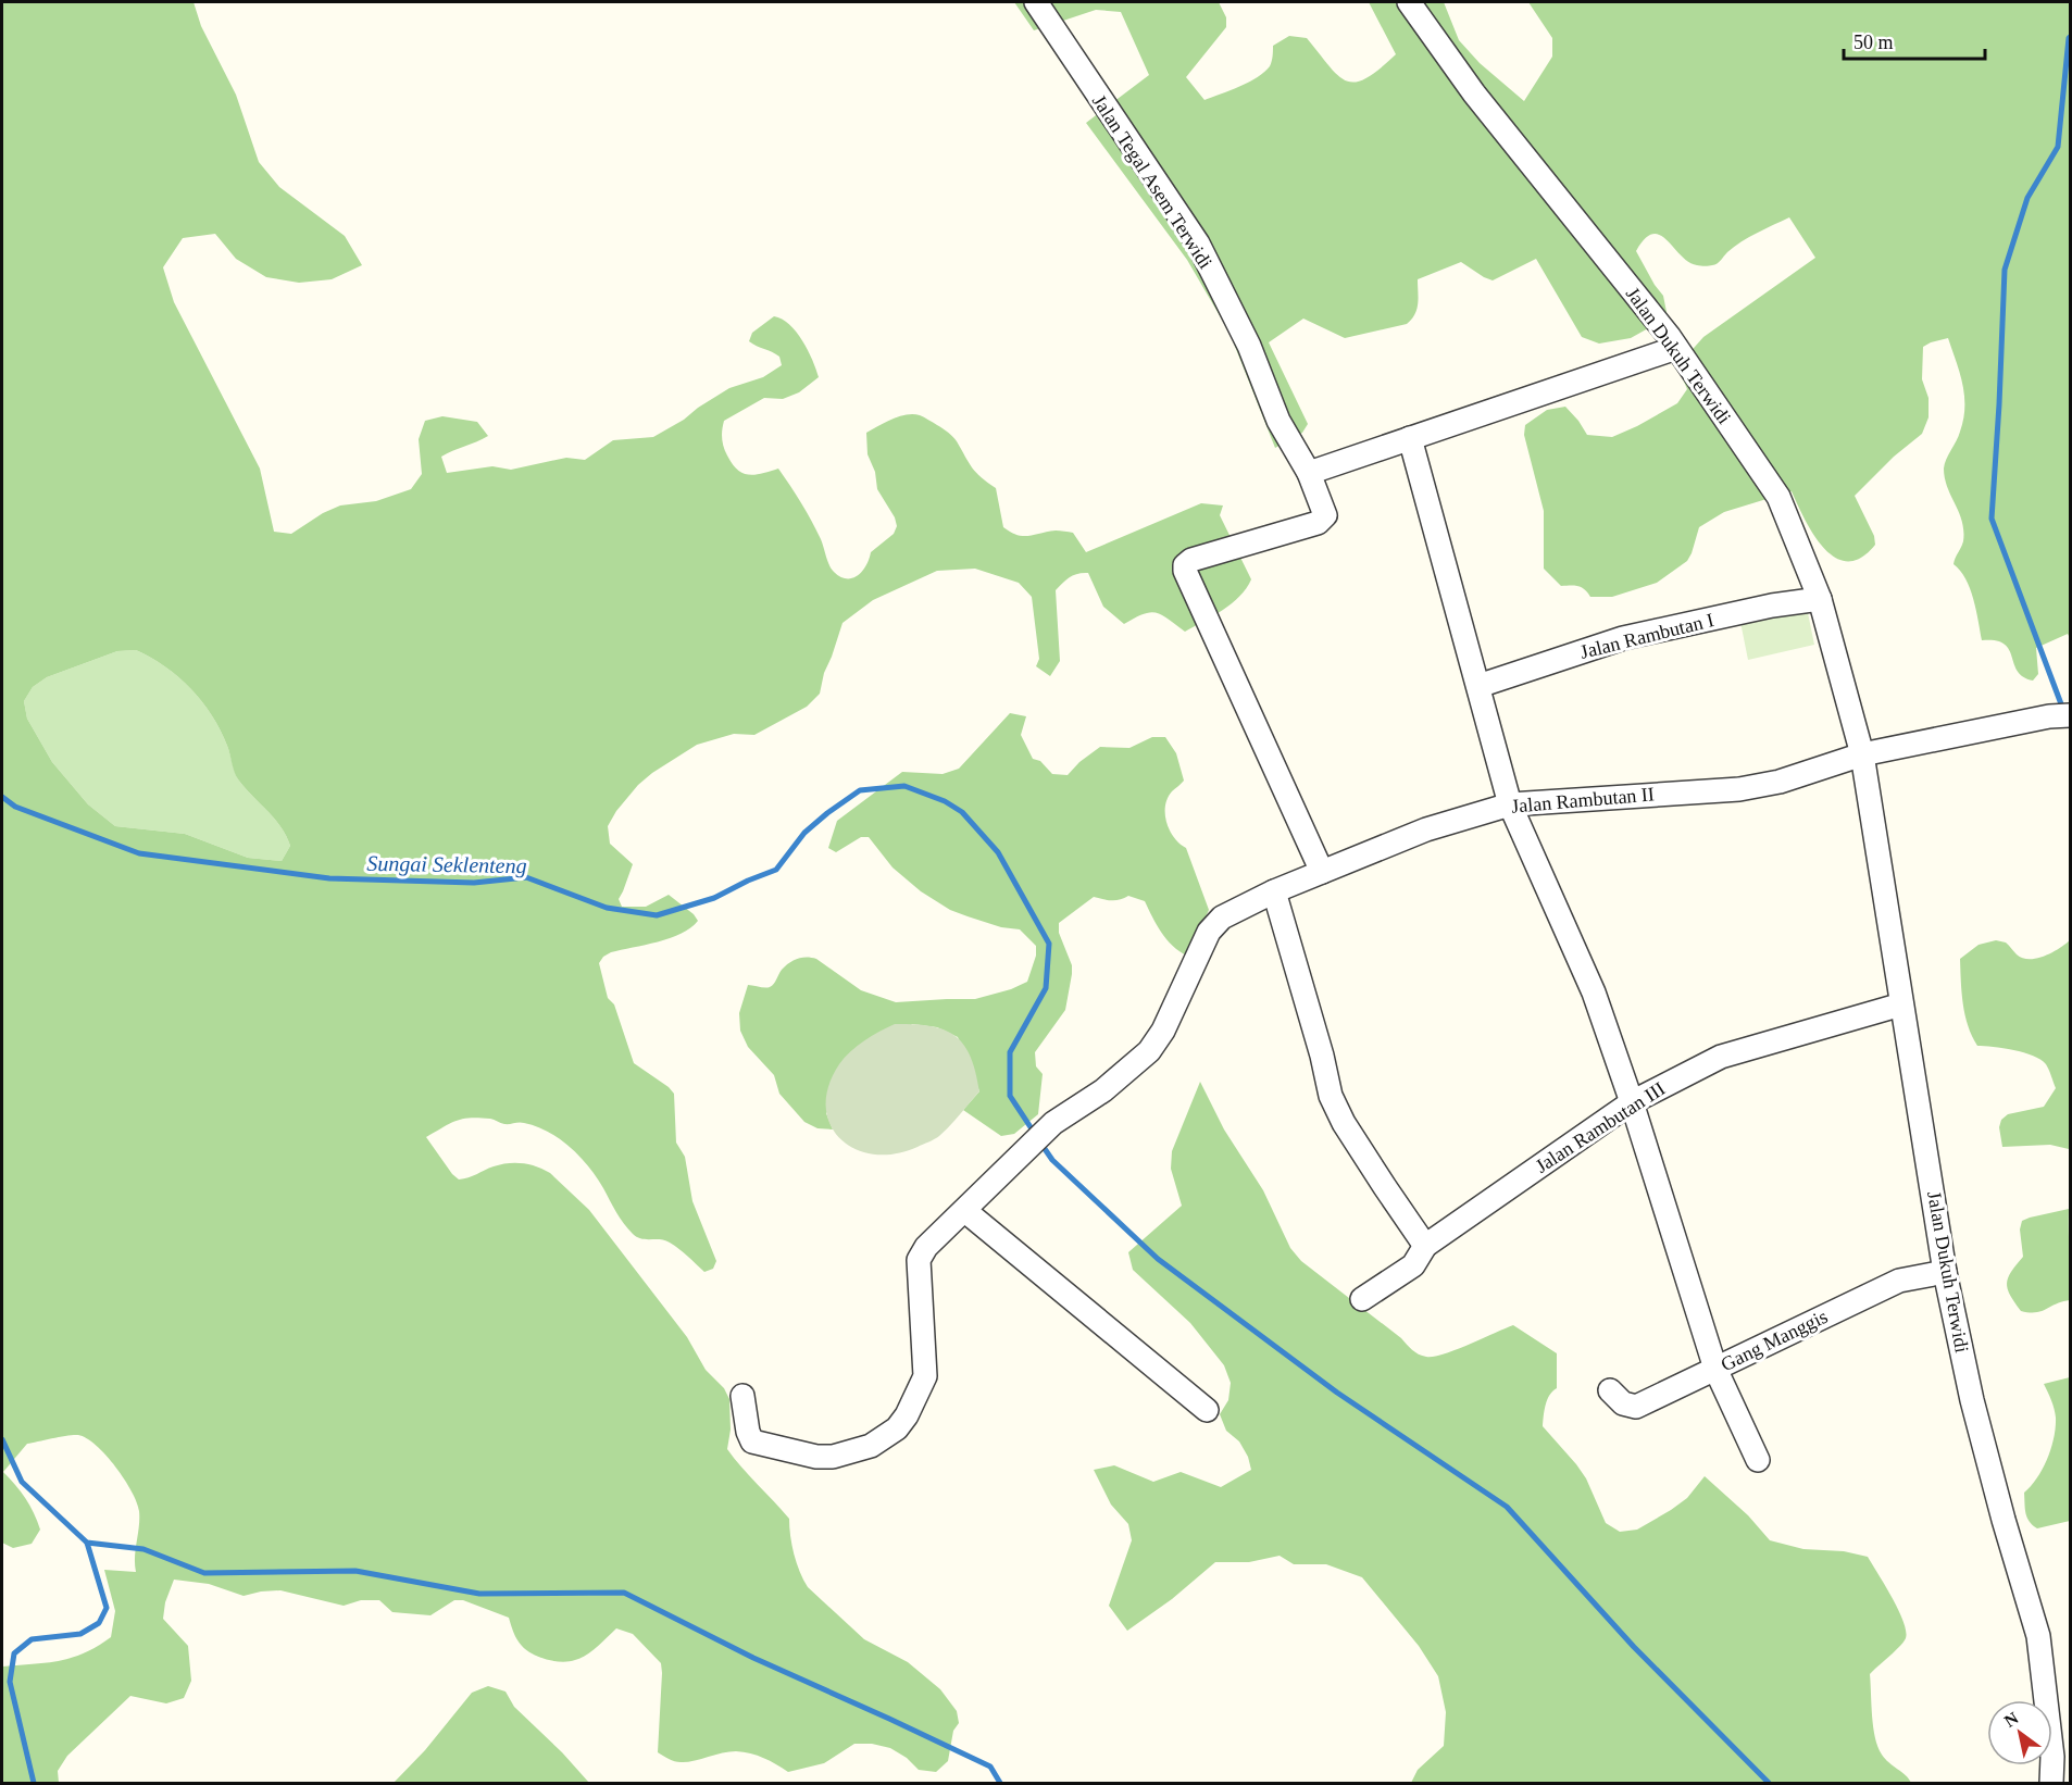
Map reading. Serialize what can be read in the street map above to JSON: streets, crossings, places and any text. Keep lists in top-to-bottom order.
{
  "streets": {
    "street": [
      "Jalan Tegal Asem Terwidi",
      "Jalan Dukuh Terwidi",
      "Jalan Rambutan I",
      "Jalan Rambutan II",
      "Jalan Rambutan III",
      "Gang Manggis"
    ]
  },
  "crossings": [
    ["Jalan Tegal Asem Terwidi", "Jalan Rambutan II"],
    ["Jalan Dukuh Terwidi", "Jalan Rambutan I"],
    ["Jalan Dukuh Terwidi", "Jalan Rambutan II"],
    ["Jalan Dukuh Terwidi", "Jalan Rambutan III"],
    ["Jalan Dukuh Terwidi", "Gang Manggis"]
  ],
  "water": ["Sungai Seklenteng"],
  "scale_bar": "50 m",
  "north": "top left"
}
